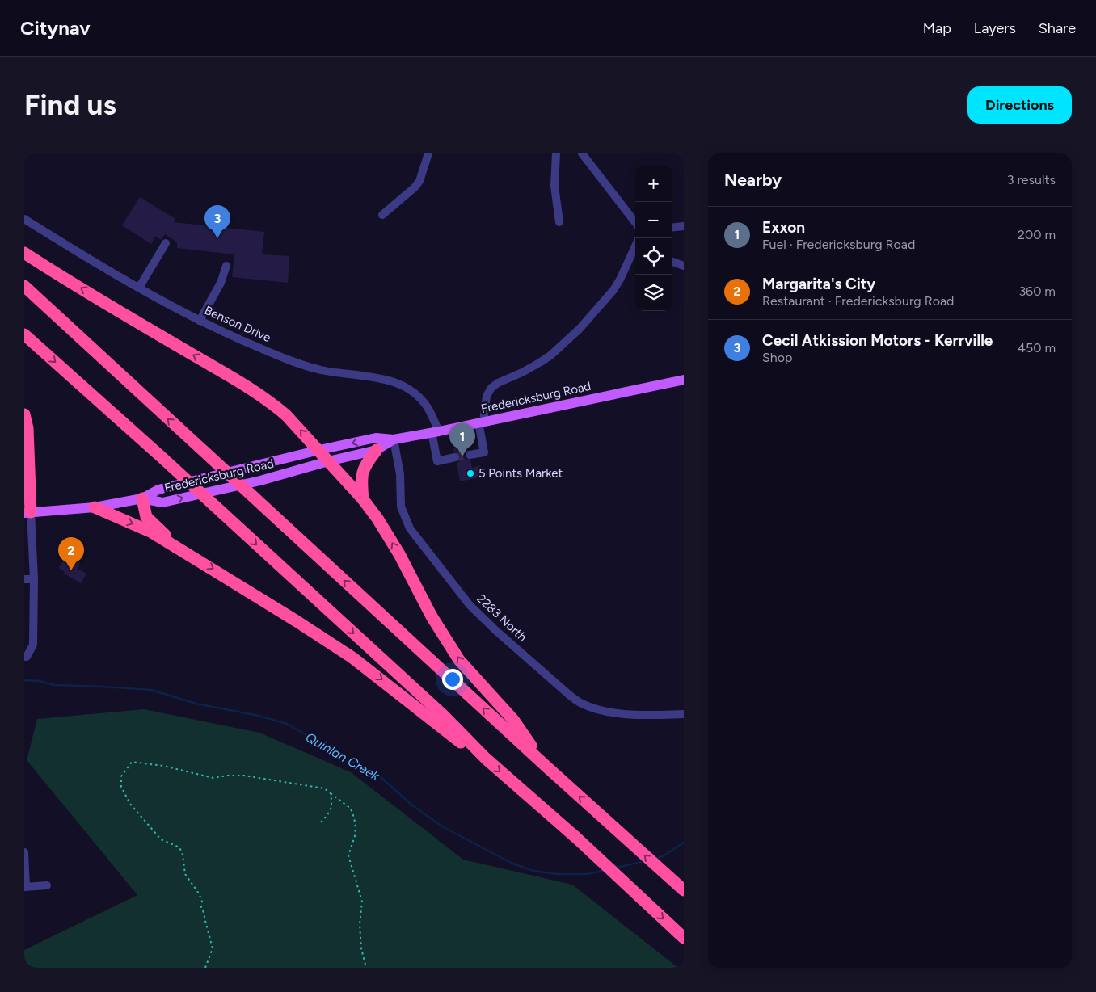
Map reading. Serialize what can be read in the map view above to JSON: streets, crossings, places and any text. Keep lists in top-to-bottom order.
{
  "streets": {
    "main road": ["Fredericksburg Road"],
    "street": ["Benson Drive", "2283 North"]
  },
  "crossings": [
    ["Benson Drive", "Fredericksburg Road"],
    ["Fredericksburg Road", "2283 North"]
  ],
  "water": ["Quinlan Creek"],
  "places": ["5 Points Market"],
  "page": {
    "header": "Citynav",
    "nav": ["Map", "Layers", "Share"],
    "buttons": "Directions",
    "title": "Find us",
    "heading": ["Nearby", "3 results"],
    "map_buttons": ["+", "−"],
    "pins": ["3", "1", "2"],
    "list": [
      {
        "mark": "1",
        "name": "Exxon",
        "note": "Fuel · Fredericksburg Road",
        "value": "200 m"
      },
      {
        "mark": "2",
        "name": "Margarita's City",
        "note": "Restaurant · Fredericksburg Road",
        "value": "360 m"
      },
      {
        "mark": "3",
        "name": "Cecil Atkission Motors - Kerrville",
        "note": "Shop",
        "value": "450 m"
      }
    ]
  }
}
